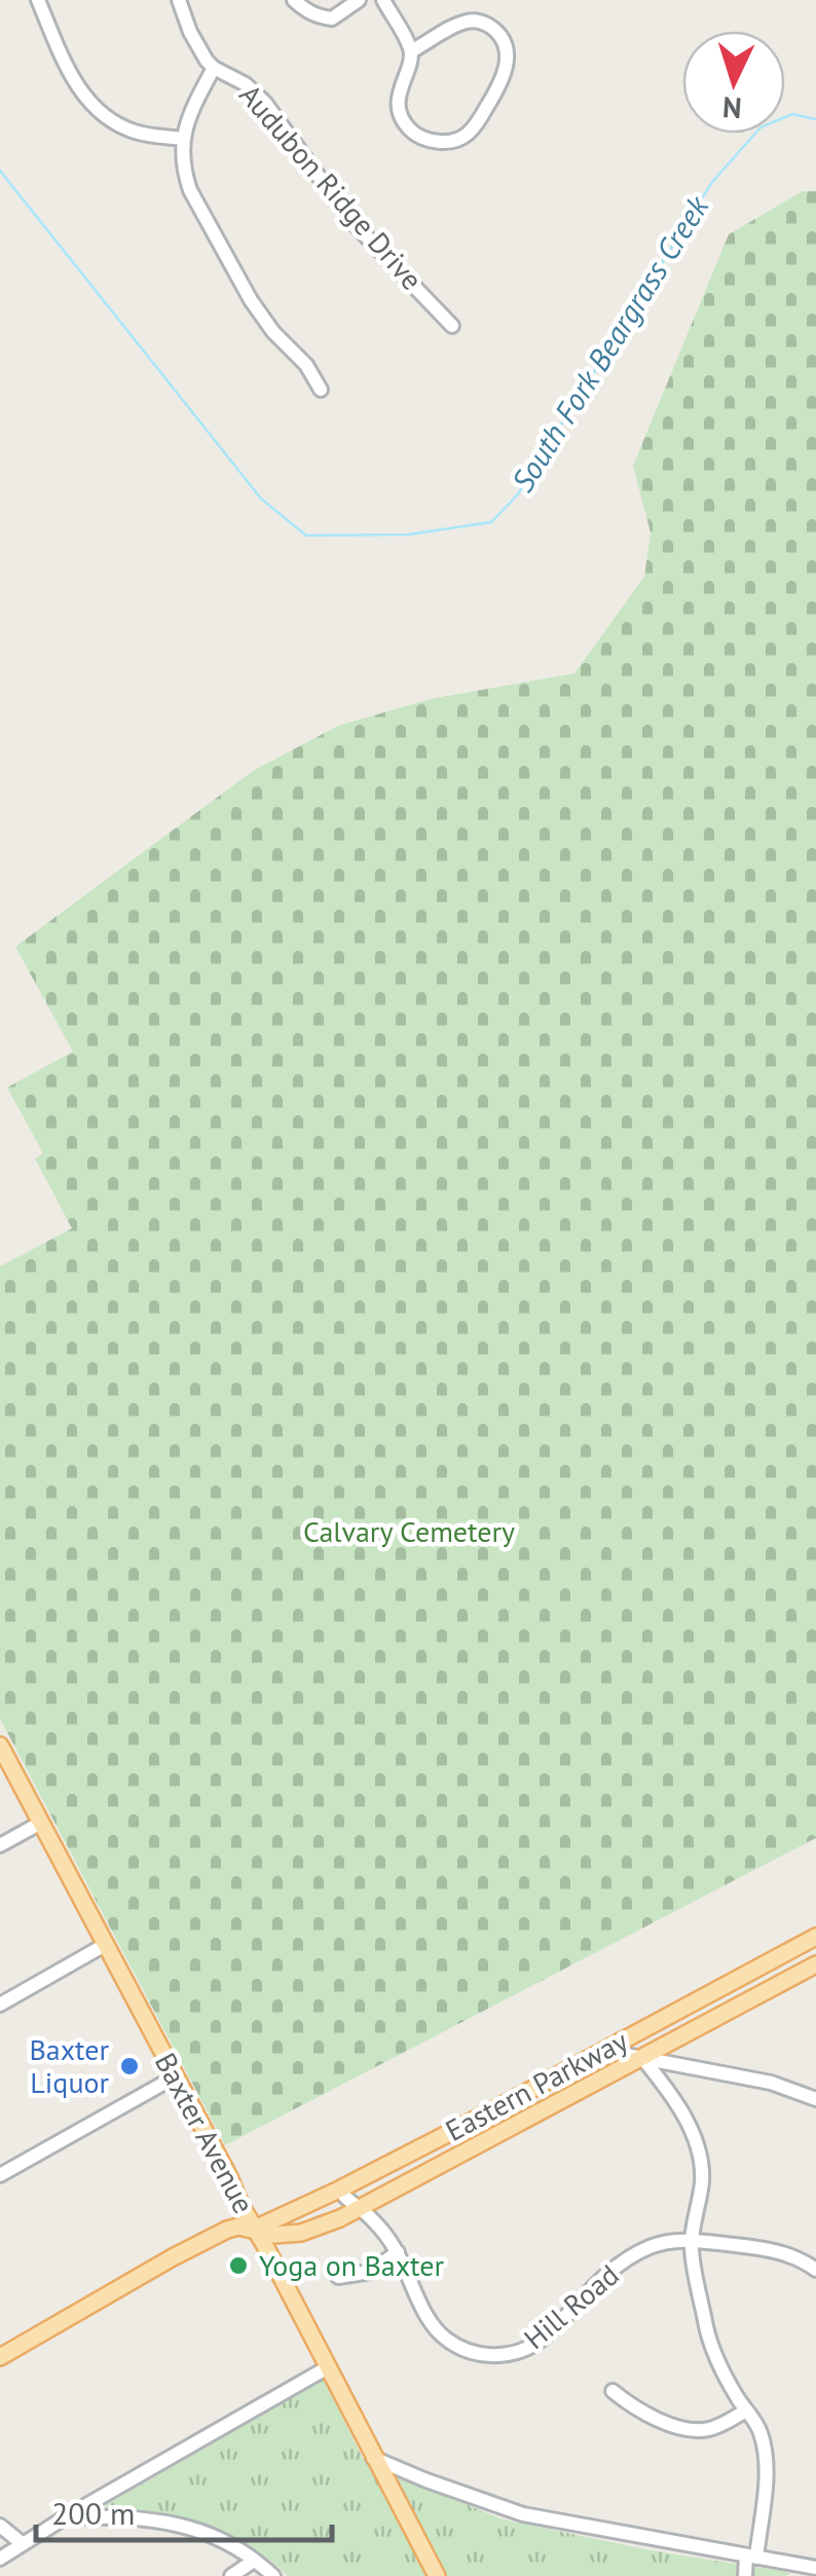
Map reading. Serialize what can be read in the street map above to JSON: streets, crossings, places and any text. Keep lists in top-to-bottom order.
{
  "streets": {
    "main road": ["Eastern Parkway", "Baxter Avenue"],
    "street": ["Audubon Ridge Drive", "Hill Road"]
  },
  "crossings": [
    ["Eastern Parkway", "Baxter Avenue"],
    ["Eastern Parkway", "Hill Road"]
  ],
  "water": ["South Fork Beargrass Creek"],
  "parks": ["Calvary Cemetery"],
  "places": ["Baxter Liquor", "Yoga on Baxter"],
  "scale_bar": "200 m",
  "north": "bottom"
}
